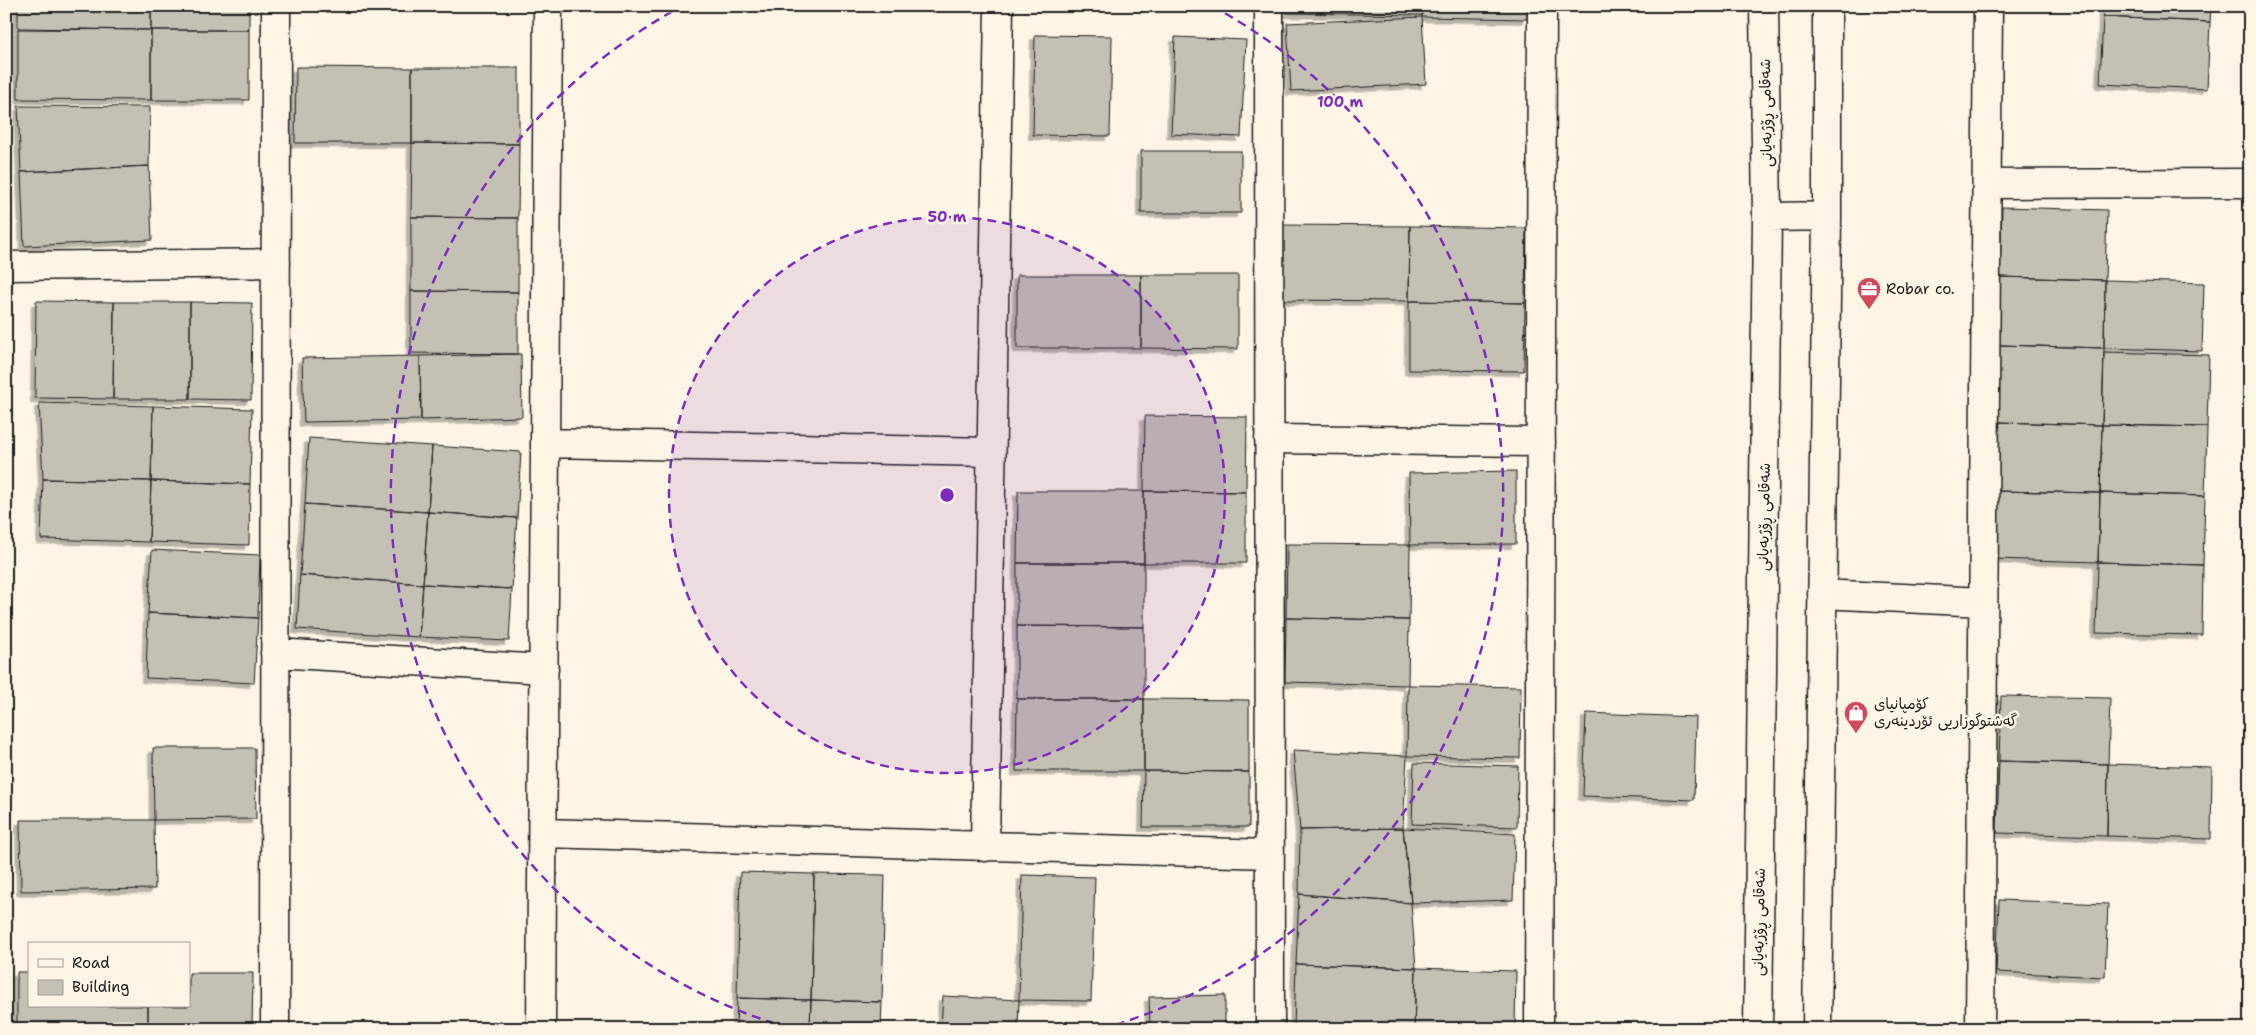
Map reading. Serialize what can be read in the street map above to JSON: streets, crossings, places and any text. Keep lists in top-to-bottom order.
{
  "streets": {
    "street": ["شەقامی ڕۆژبەیانی"]
  },
  "places": {
    "office": ["Robar co."],
    "shop": ["کۆمپانیای گەشتوگوزاریی ئۆردینەری"]
  },
  "legend": ["Road", "Building"],
  "rings": ["100 m", "50 m"]
}
